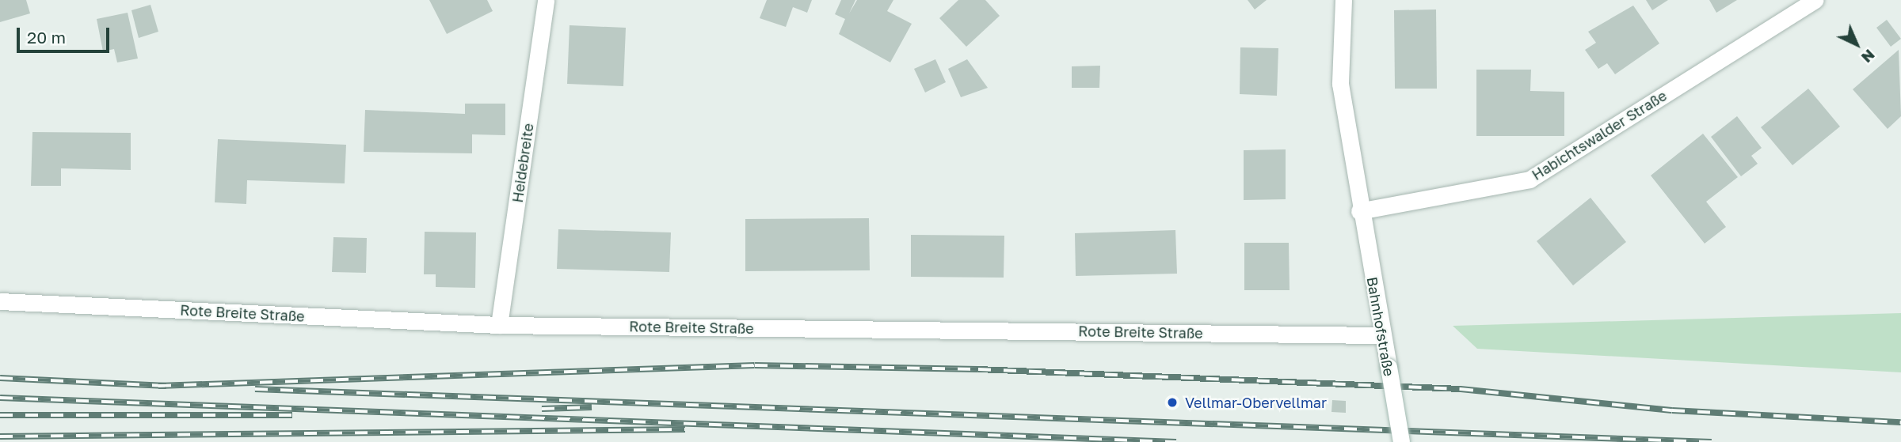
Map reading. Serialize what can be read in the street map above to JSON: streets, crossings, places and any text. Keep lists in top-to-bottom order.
{
  "streets": {
    "street": [
      "Habichtswalder Straße",
      "Heidebreite",
      "Rote Breite Straße",
      "Bahnhofstraße"
    ]
  },
  "crossings": [
    ["Habichtswalder Straße", "Bahnhofstraße"],
    ["Heidebreite", "Rote Breite Straße"],
    ["Rote Breite Straße", "Bahnhofstraße"]
  ],
  "places": ["Vellmar-Obervellmar"],
  "scale_bar": "20 m",
  "north": "bottom right"
}
